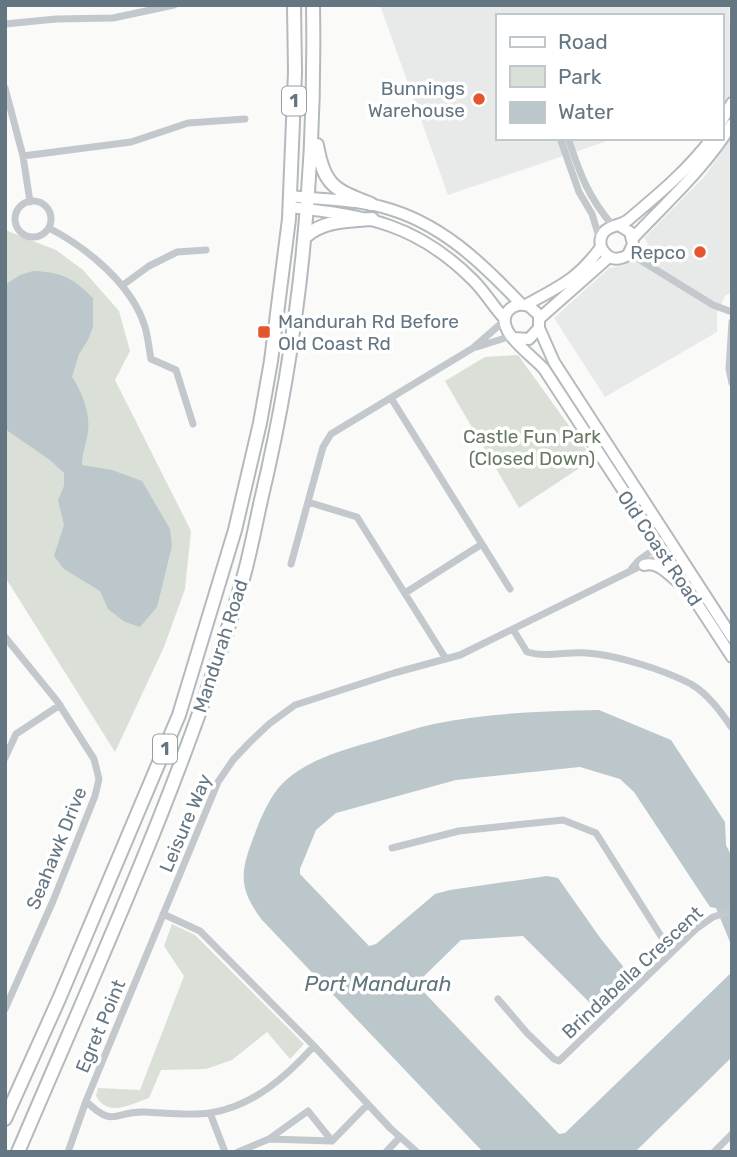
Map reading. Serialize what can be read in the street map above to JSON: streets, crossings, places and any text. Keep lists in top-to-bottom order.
{
  "streets": {
    "highway": ["1", "Mandurah Road"],
    "main road": ["Old Coast Road"],
    "street": [
      "Leisure Way",
      "Seahawk Drive",
      "Brindabella Crescent",
      "Egret Point"
    ]
  },
  "crossings": [
    ["1", "Mandurah Road"],
    ["Old Coast Road", "Leisure Way"],
    ["Leisure Way", "Egret Point"]
  ],
  "water": ["Port Mandurah"],
  "parks": ["Castle Fun Park (Closed Down)"],
  "places": {
    "other": ["Bunnings Warehouse", "Repco"],
    "transit": ["Mandurah Rd Before Old Coast Rd"]
  },
  "legend": ["Road", "Park", "Water"]
}
